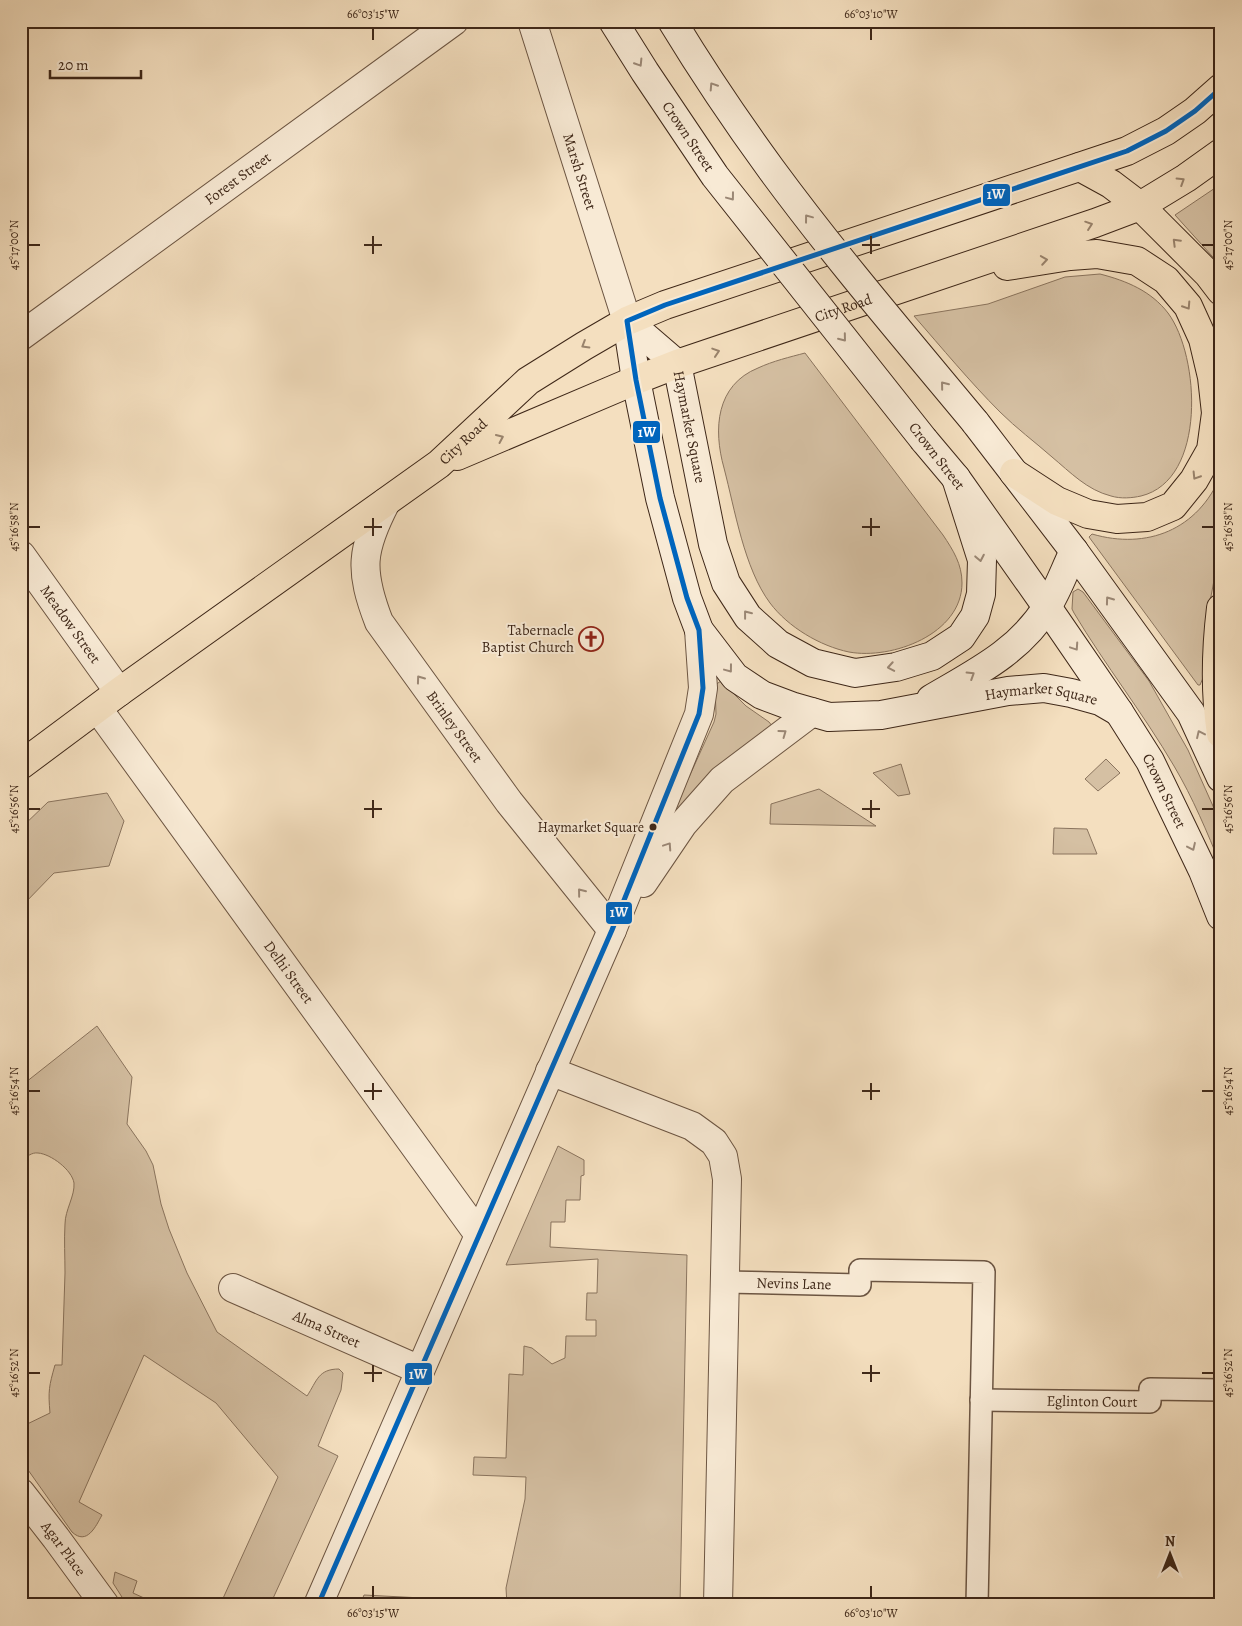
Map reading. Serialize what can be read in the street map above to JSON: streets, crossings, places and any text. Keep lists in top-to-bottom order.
{
  "streets": {
    "main road": ["City Road"],
    "street": [
      "Crown Street",
      "Marsh Street",
      "Forest Street",
      "Haymarket Square",
      "Meadow Street",
      "Brinley Street",
      "Delhi Street",
      "Nevins Lane",
      "Alma Street",
      "Eglinton Court",
      "Agar Place"
    ]
  },
  "crossings": [
    ["Crown Street", "Haymarket Square"],
    ["Marsh Street", "City Road"],
    ["Marsh Street", "Haymarket Square"],
    ["City Road", "Haymarket Square"],
    ["Nevins Lane", "Eglinton Court"]
  ],
  "one_way": ["Brinley Street"],
  "places": {
    "church": ["Tabernacle Baptist Church"],
    "other": ["Haymarket Square"]
  },
  "lines": ["transit line 1W"],
  "scale_bar": "20 m",
  "north": "top",
  "coordinates": [
    "66°03'15\"W",
    "66°03'10\"W",
    "45°17'00\"N",
    "45°16'58\"N",
    "45°16'56\"N",
    "45°16'54\"N",
    "45°16'52\"N"
  ]
}
